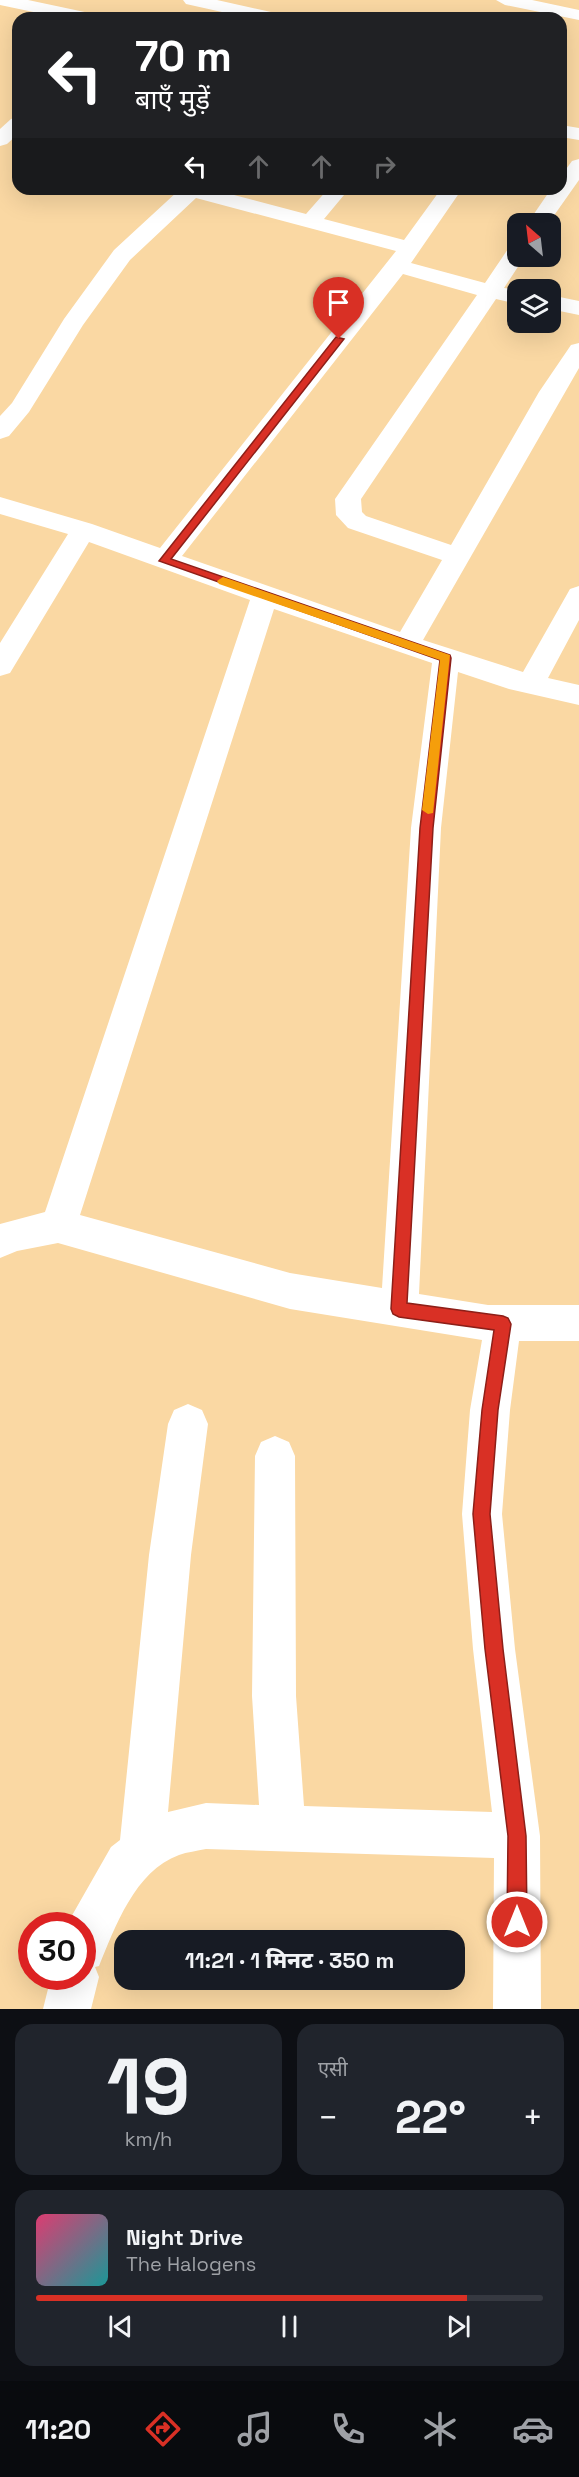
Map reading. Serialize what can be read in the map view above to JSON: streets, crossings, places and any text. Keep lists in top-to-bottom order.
{
  "north": "top left",
  "page": {
    "turn": ["70 m", "बाएँ मुड़ें"],
    "limit": "30",
    "trip": "11:21 · 1 मिनट · 350 m",
    "tile": [
      ["19", "km/h"],
      "एसी"
    ],
    "heat": ["−", "22°", "+"],
    "song": ["Night Drive", "The Halogens"],
    "tabs": "11:20"
  }
}
